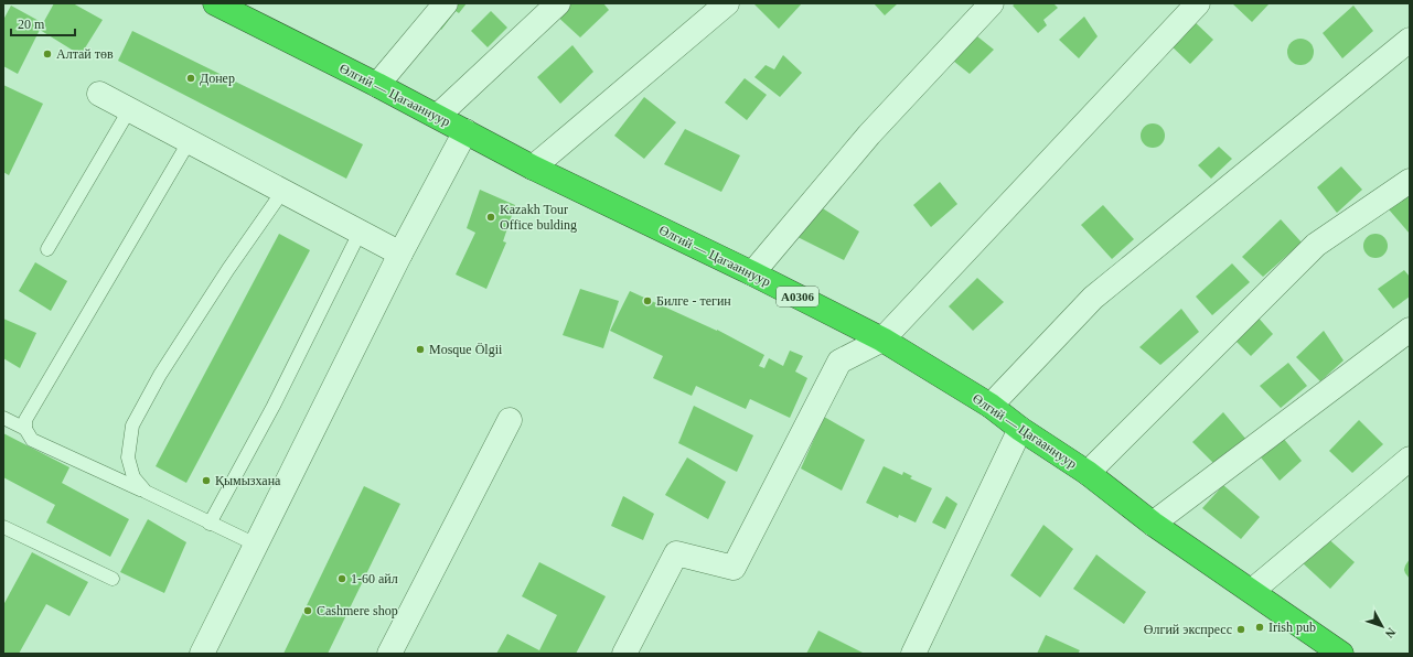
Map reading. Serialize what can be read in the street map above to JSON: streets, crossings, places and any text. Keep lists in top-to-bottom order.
{
  "streets": {
    "highway": ["Өлгий — Цагааннуур", "A0306"]
  },
  "places": [
    "Алтай төв",
    "Донер",
    "Kazakh Tour Office bulding",
    "Билге - тегин",
    "Mosque Ölgii",
    "Қымызхана",
    "1-60 айл",
    "Cashmere shop",
    "Irish pub",
    "Өлгий экспресс"
  ],
  "scale_bar": "20 m",
  "north": "bottom right"
}
